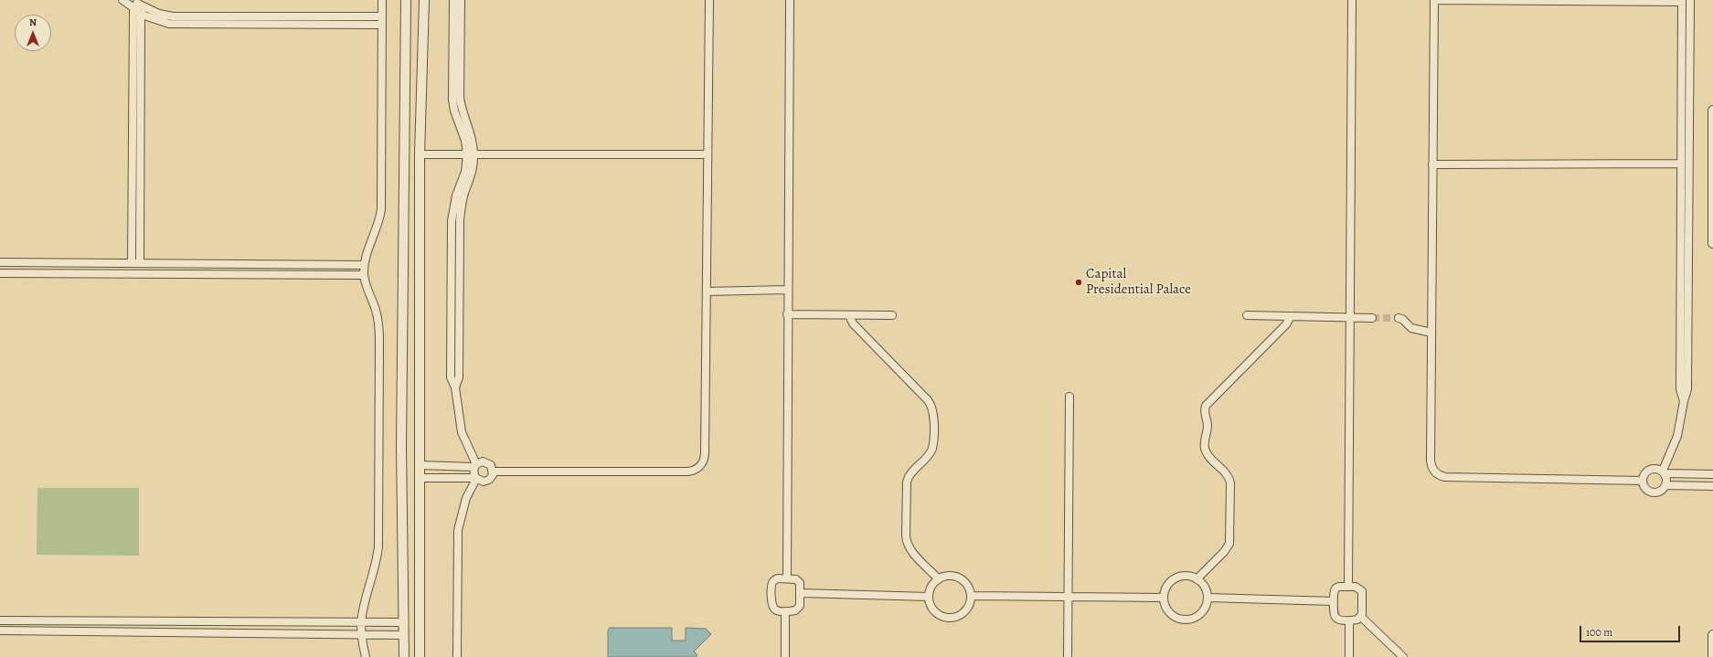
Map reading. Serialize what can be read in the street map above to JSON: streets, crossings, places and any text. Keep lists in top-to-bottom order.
{
  "places": ["Capital Presidential Palace"],
  "scale_bar": "100 m",
  "north": "top"
}
